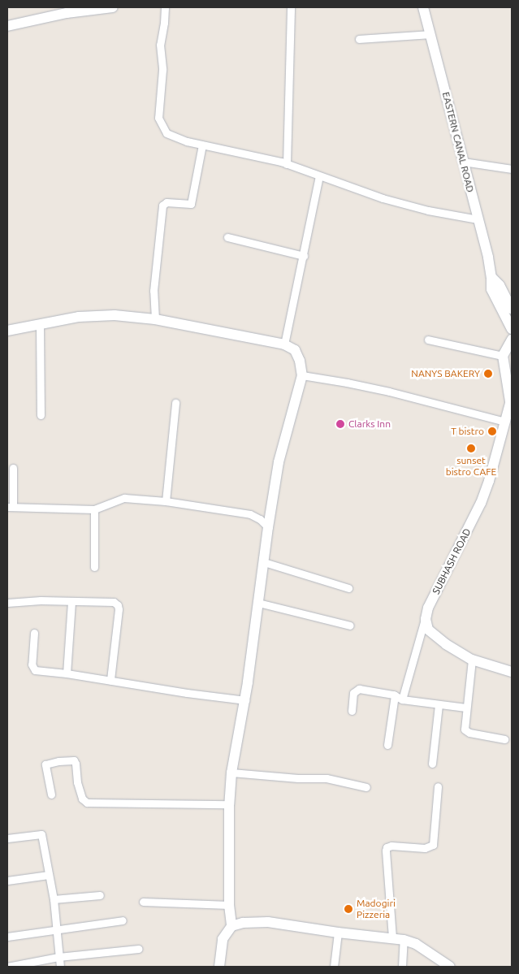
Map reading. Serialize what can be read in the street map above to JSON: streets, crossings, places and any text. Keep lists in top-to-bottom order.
{
  "streets": {
    "street": ["EASTERN CANAL ROAD", "SUBHASH ROAD"]
  },
  "places": [
    "NANYS BAKERY",
    "Clarks Inn",
    "T bistro",
    "sunset bistro CAFE",
    "Madogiri Pizzeria"
  ]
}
